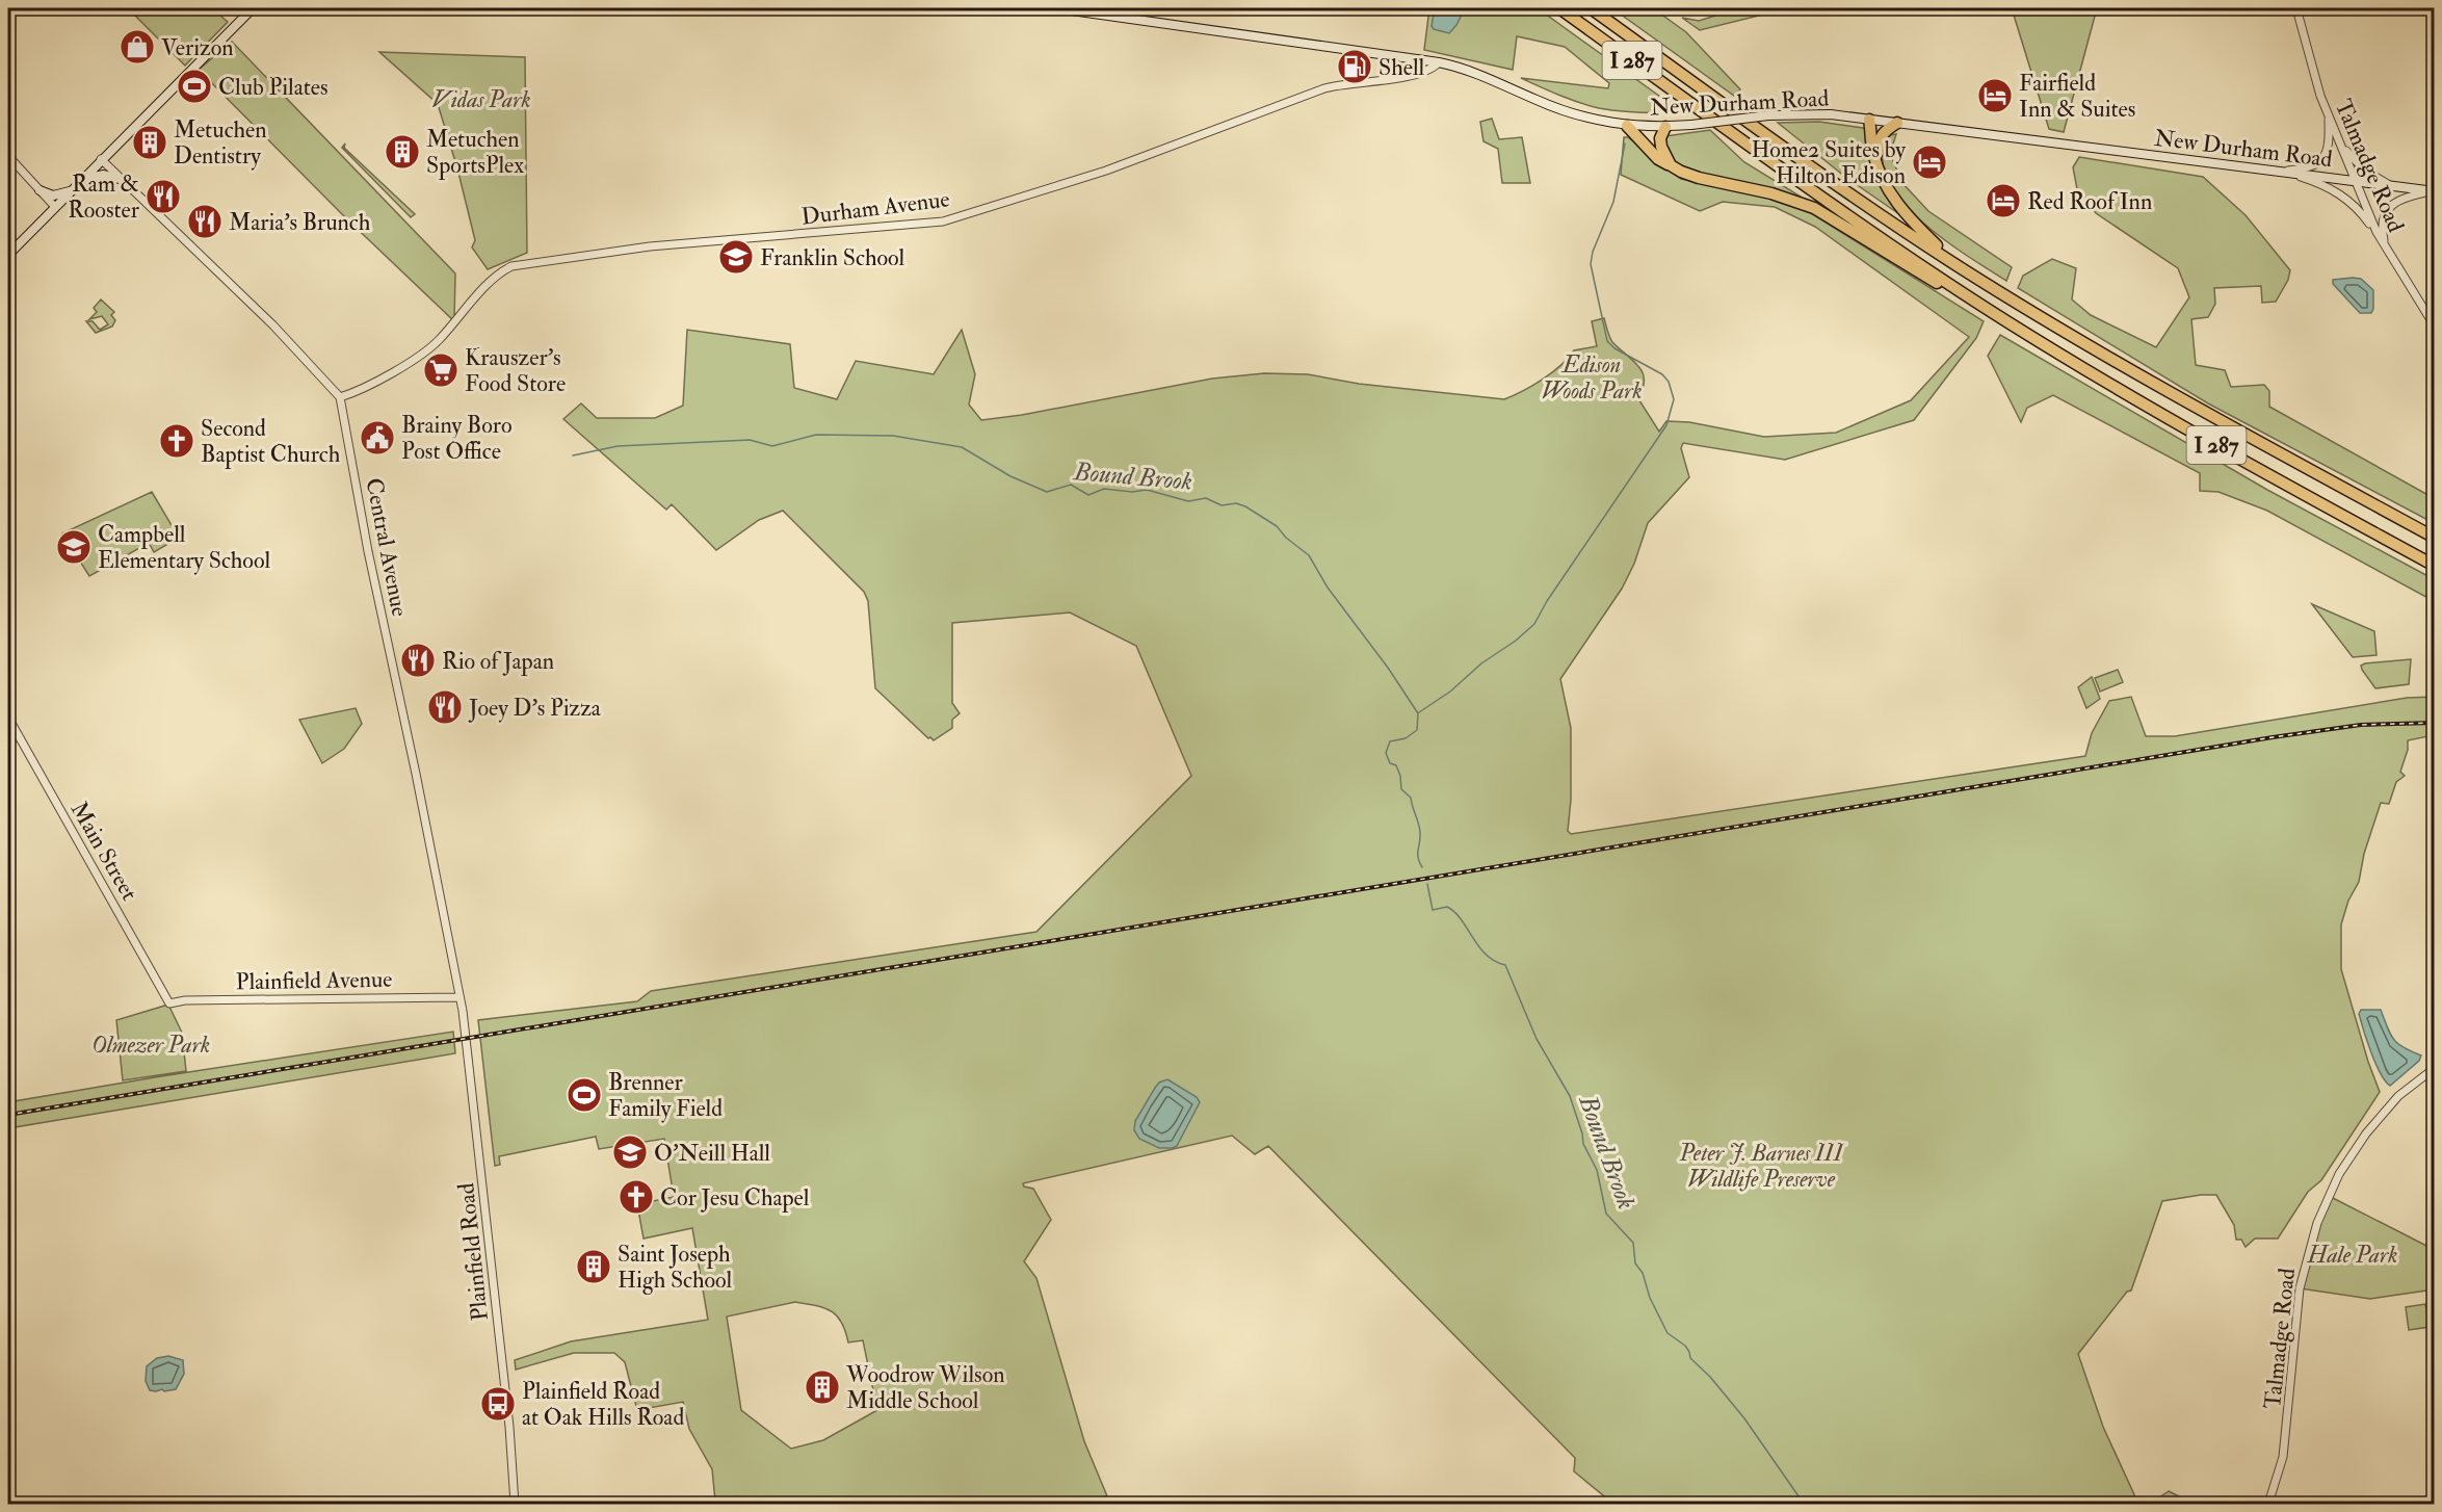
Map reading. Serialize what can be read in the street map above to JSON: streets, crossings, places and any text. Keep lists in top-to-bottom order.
{
  "streets": {
    "highway": ["I 287"],
    "main road": ["New Durham Road"],
    "street": [
      "Talmadge Road",
      "Durham Avenue",
      "Central Avenue",
      "Main Street",
      "Plainfield Avenue",
      "Plainfield Road"
    ]
  },
  "crossings": [
    ["New Durham Road", "Talmadge Road"],
    ["New Durham Road", "Durham Avenue"],
    ["Durham Avenue", "Central Avenue"],
    ["Central Avenue", "Plainfield Avenue"],
    ["Central Avenue", "Plainfield Road"],
    ["Main Street", "Plainfield Avenue"],
    ["Plainfield Avenue", "Plainfield Road"]
  ],
  "water": ["Bound Brook"],
  "parks": [
    "Vidas Park",
    "Edison Woods Park",
    "Olmezer Park",
    "Peter J. Barnes III Wildlife Preserve",
    "Hale Park"
  ],
  "places": {
    "shop": ["Verizon"],
    "fuel station": ["Shell"],
    "sports": ["Club Pilates", "Brenner Family Field"],
    "hotel": ["Fairfield Inn & Suites", "Home2 Suites by Hilton Edison", "Red Roof Inn"],
    "building": [
      "Metuchen Dentistry",
      "Metuchen SportsPlex",
      "Saint Joseph High School",
      "Woodrow Wilson Middle School"
    ],
    "restaurant": [
      "Ram & Rooster",
      "Maria's Brunch",
      "Rio of Japan",
      "Joey D's Pizza"
    ],
    "school or university": ["Franklin School", "Campbell Elementary School", "O'Neill Hall"],
    "supermarket": ["Krauszer's Food Store"],
    "public building": ["Brainy Boro Post Office"],
    "church": ["Second Baptist Church", "Cor Jesu Chapel"],
    "bus stop": ["Plainfield Road at Oak Hills Road"]
  }
}
